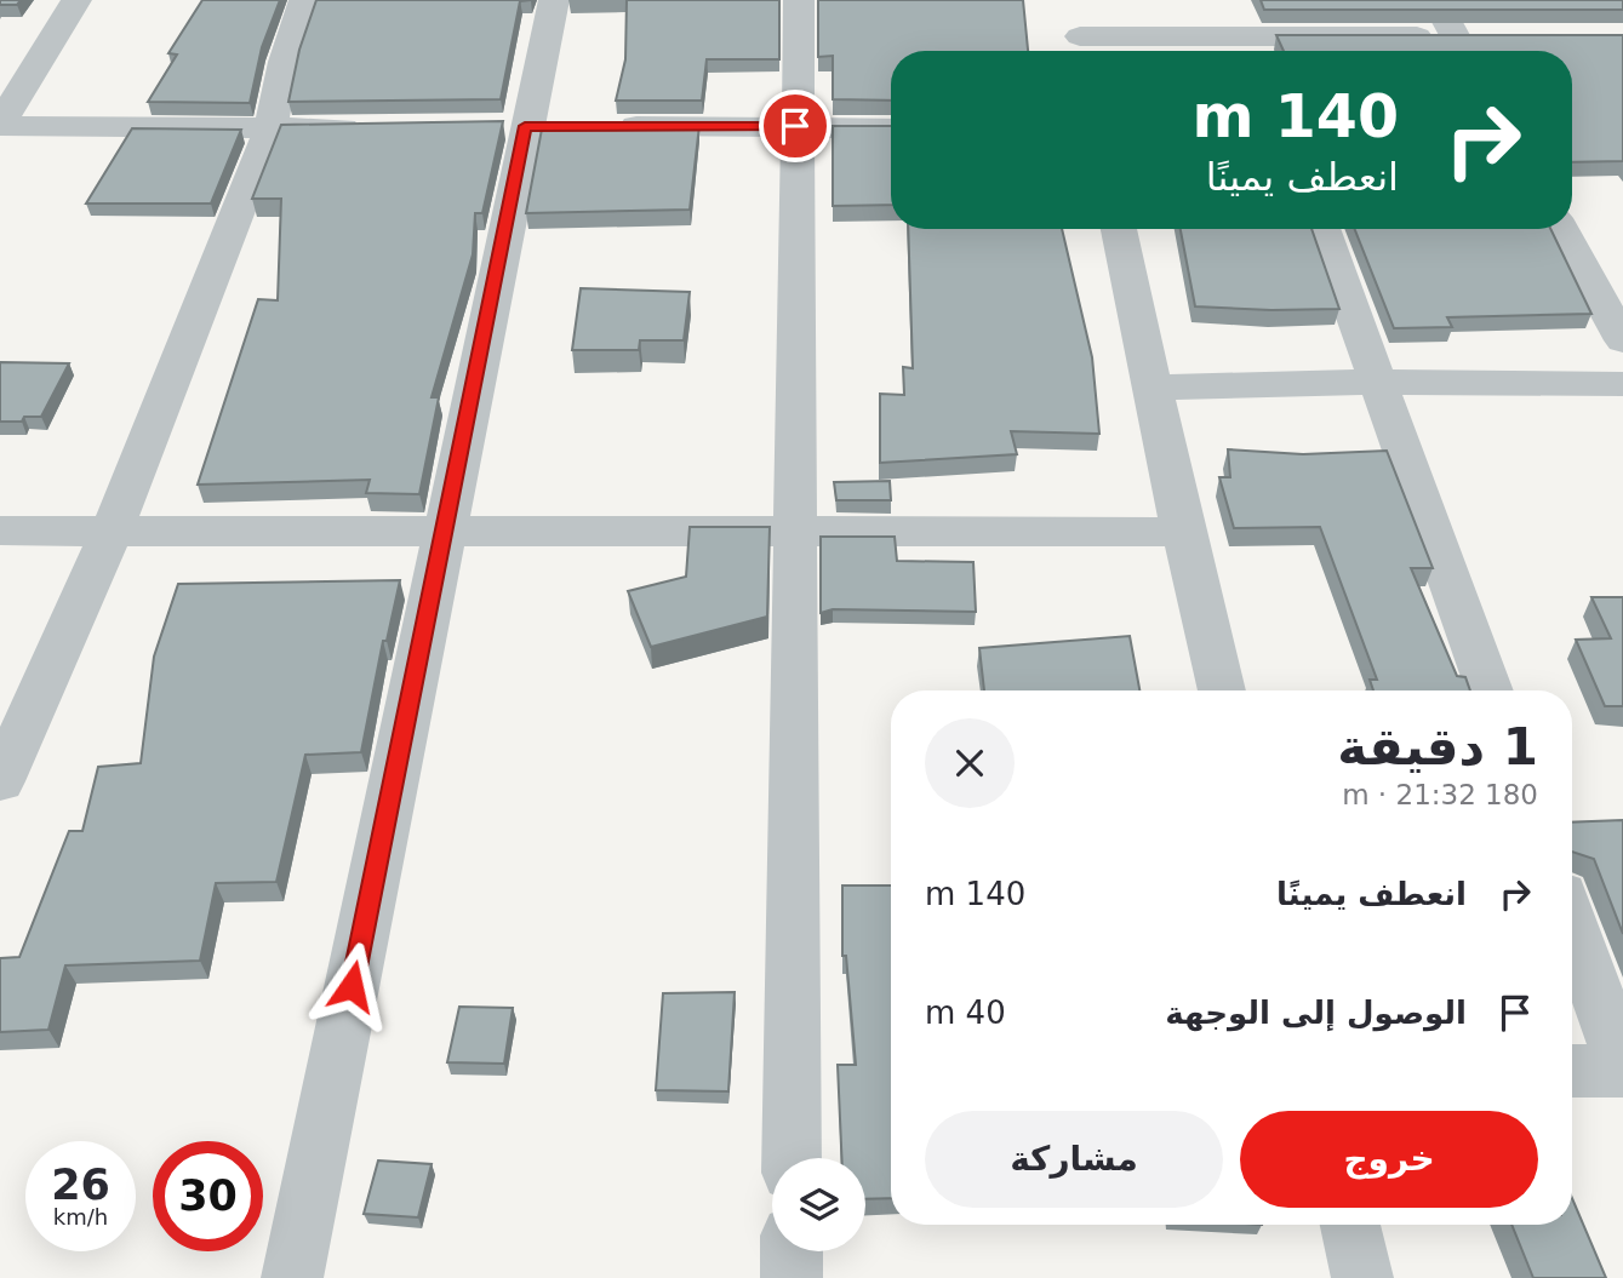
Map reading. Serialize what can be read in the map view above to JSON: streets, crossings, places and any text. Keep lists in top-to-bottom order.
{
  "page": {
    "turn": ["140 m", "انعطف يمينًا"],
    "heading": ["1 دقيقة", "180 m · 21:32"],
    "list": [
      {
        "name": "انعطف يمينًا",
        "value": "140 m"
      },
      {
        "name": "الوصول إلى الوجهة",
        "value": "40 m"
      }
    ],
    "buttons": ["خروج", "مشاركة"],
    "speed": "26 km/h",
    "limit": "30"
  }
}
